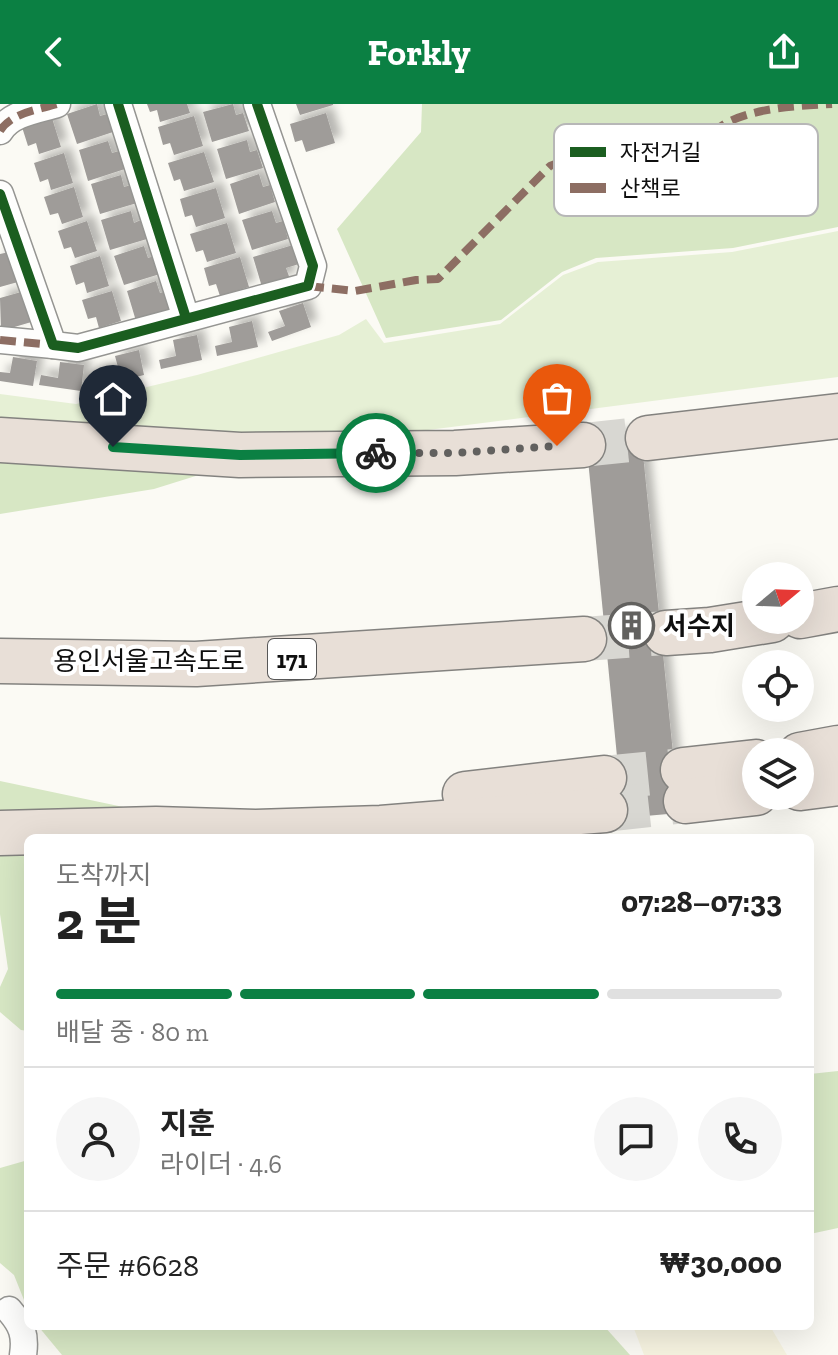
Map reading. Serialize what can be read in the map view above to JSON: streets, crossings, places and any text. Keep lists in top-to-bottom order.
{
  "streets": {
    "highway": ["171", "용인서울고속도로"]
  },
  "places": {
    "building": ["서수지"]
  },
  "legend": ["자전거길", "산책로"],
  "north": "right",
  "page": {
    "header": "Forkly",
    "heading": ["2 분", "도착까지", "07:28–07:33"],
    "panel": [
      "지훈",
      "라이더 · 4.6",
      "주문 #6628",
      "₩30,000"
    ],
    "bar": "배달 중 · 80 m"
  }
}
